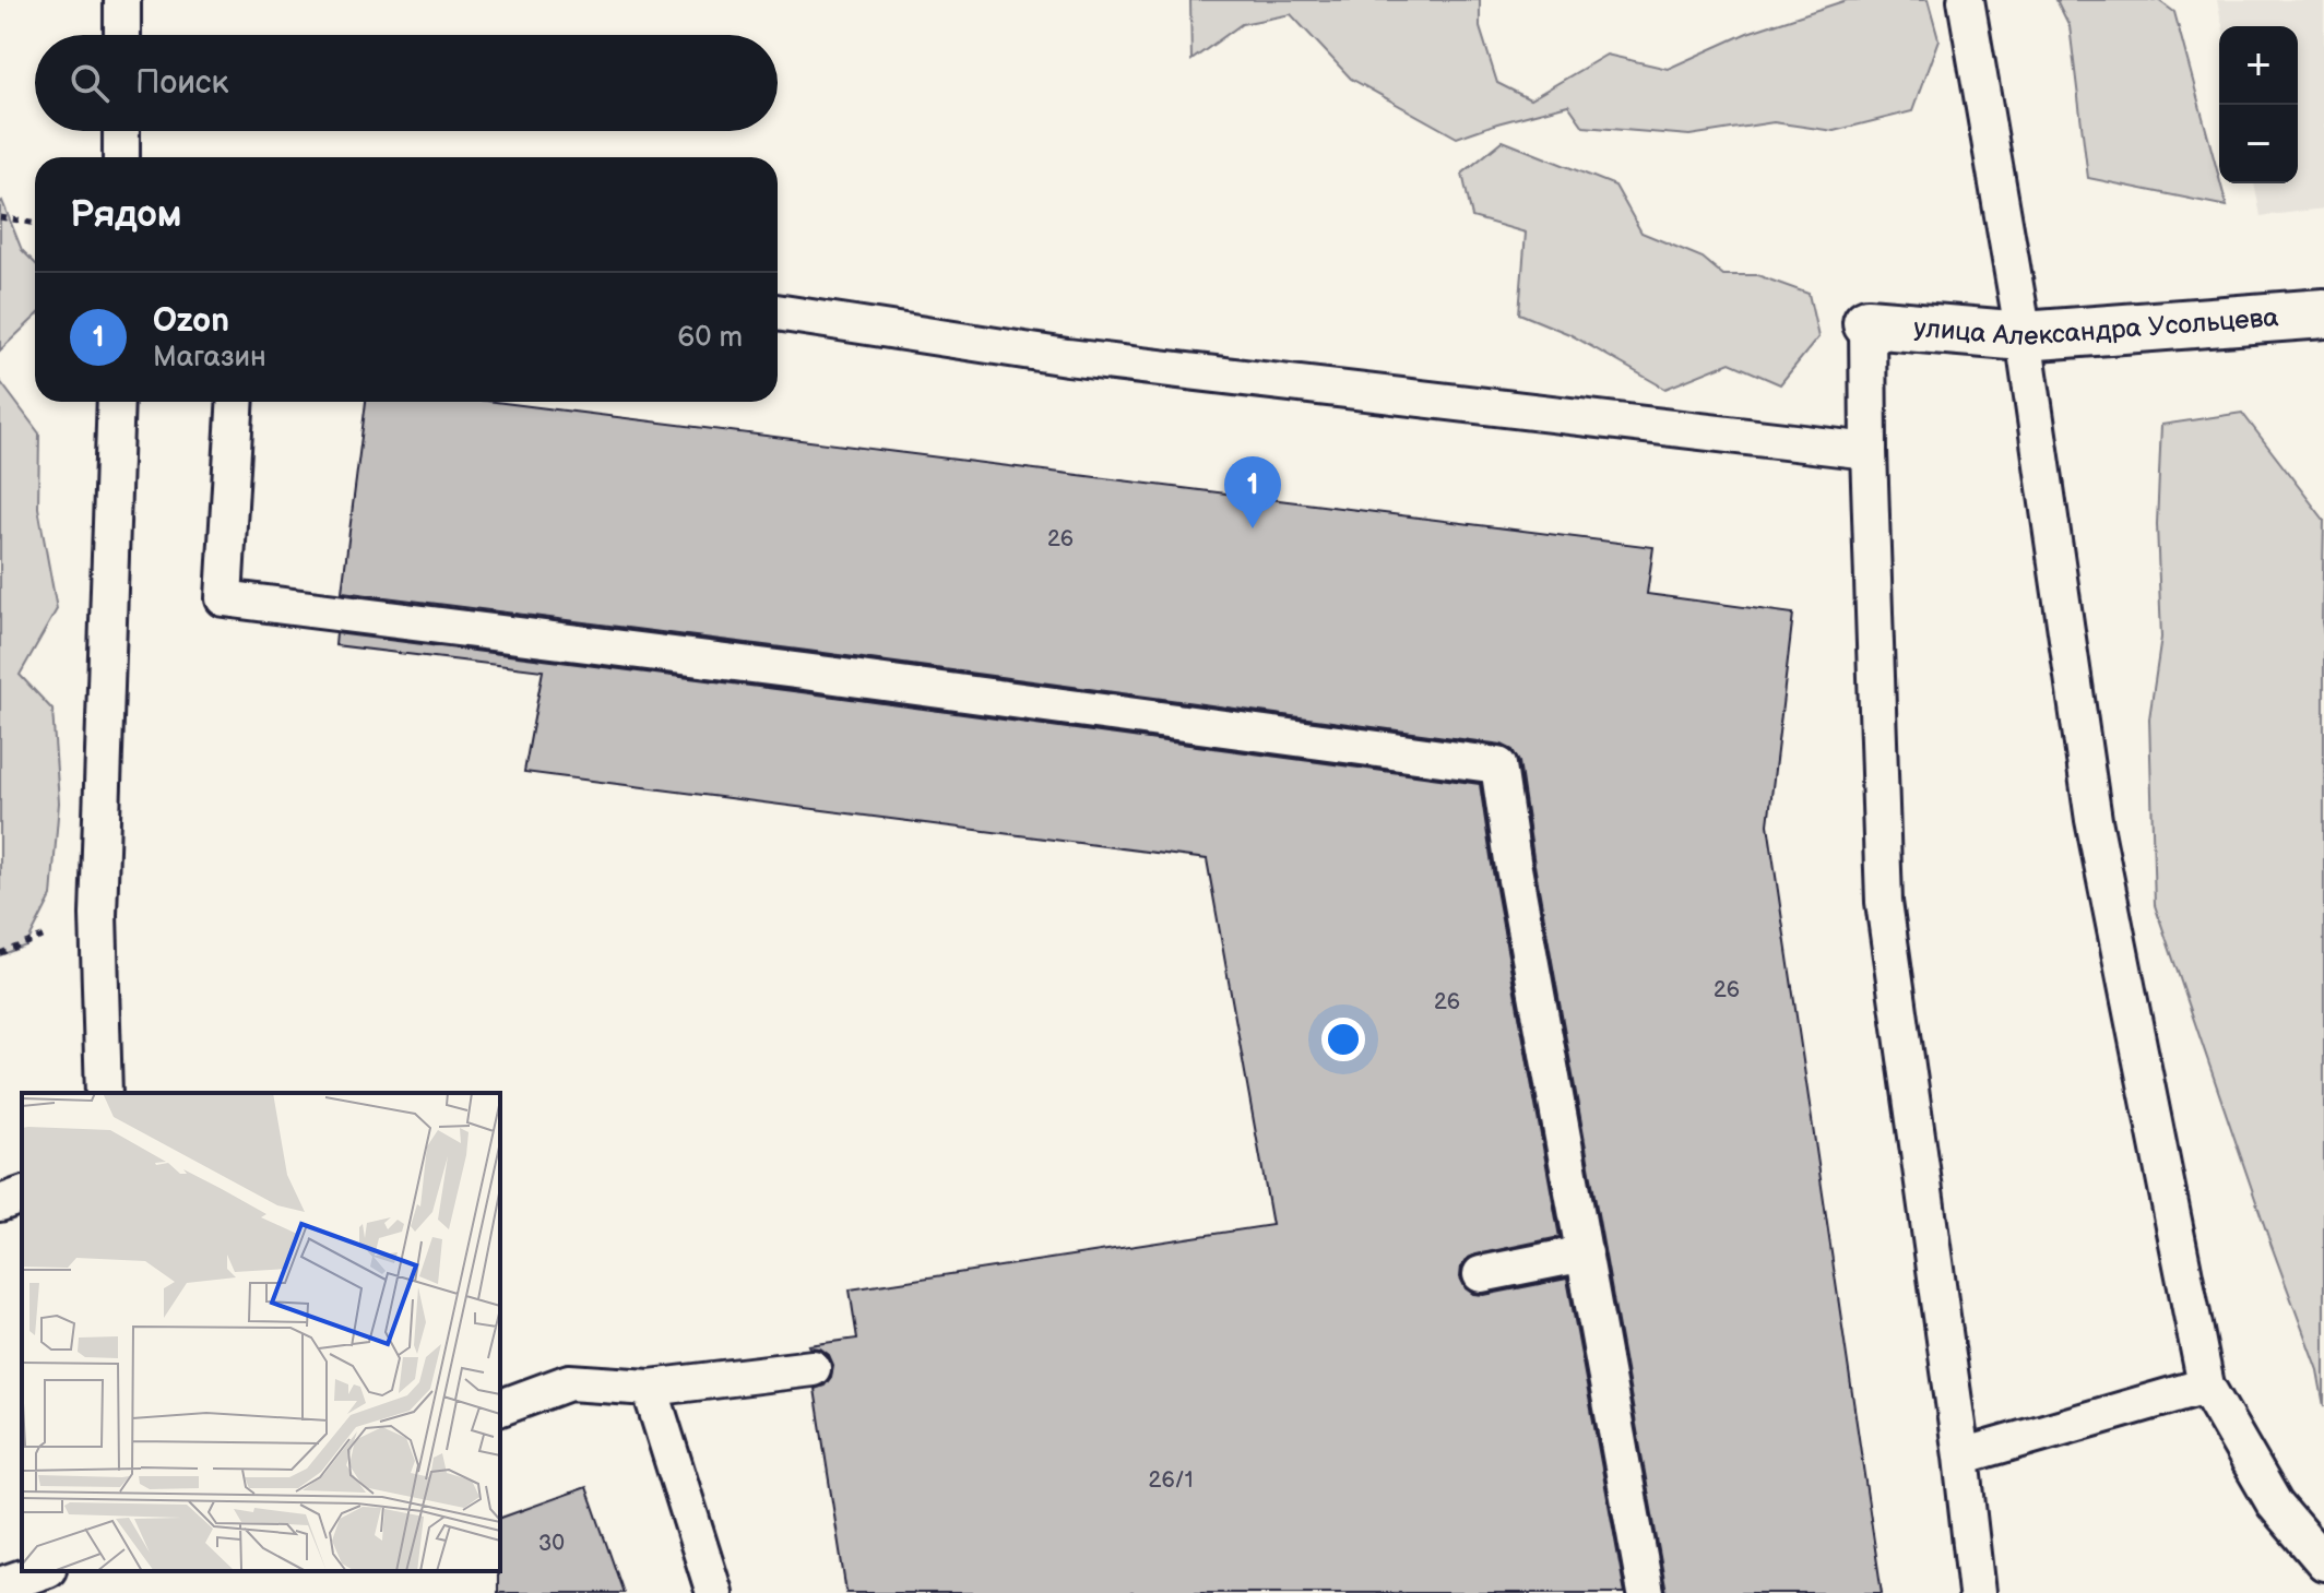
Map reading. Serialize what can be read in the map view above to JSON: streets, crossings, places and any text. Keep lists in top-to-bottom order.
{
  "streets": {
    "street": ["улица Александра Усольцева"]
  },
  "house_numbers": [
    "26",
    "26",
    "26",
    "26/1",
    "30"
  ],
  "page": {
    "map_buttons": ["+", "−"],
    "search": "Поиск",
    "heading": "Рядом",
    "list": [
      {
        "mark": "1",
        "name": "Ozon",
        "note": "Магазин",
        "value": "60 m"
      }
    ],
    "pins": "1"
  }
}
